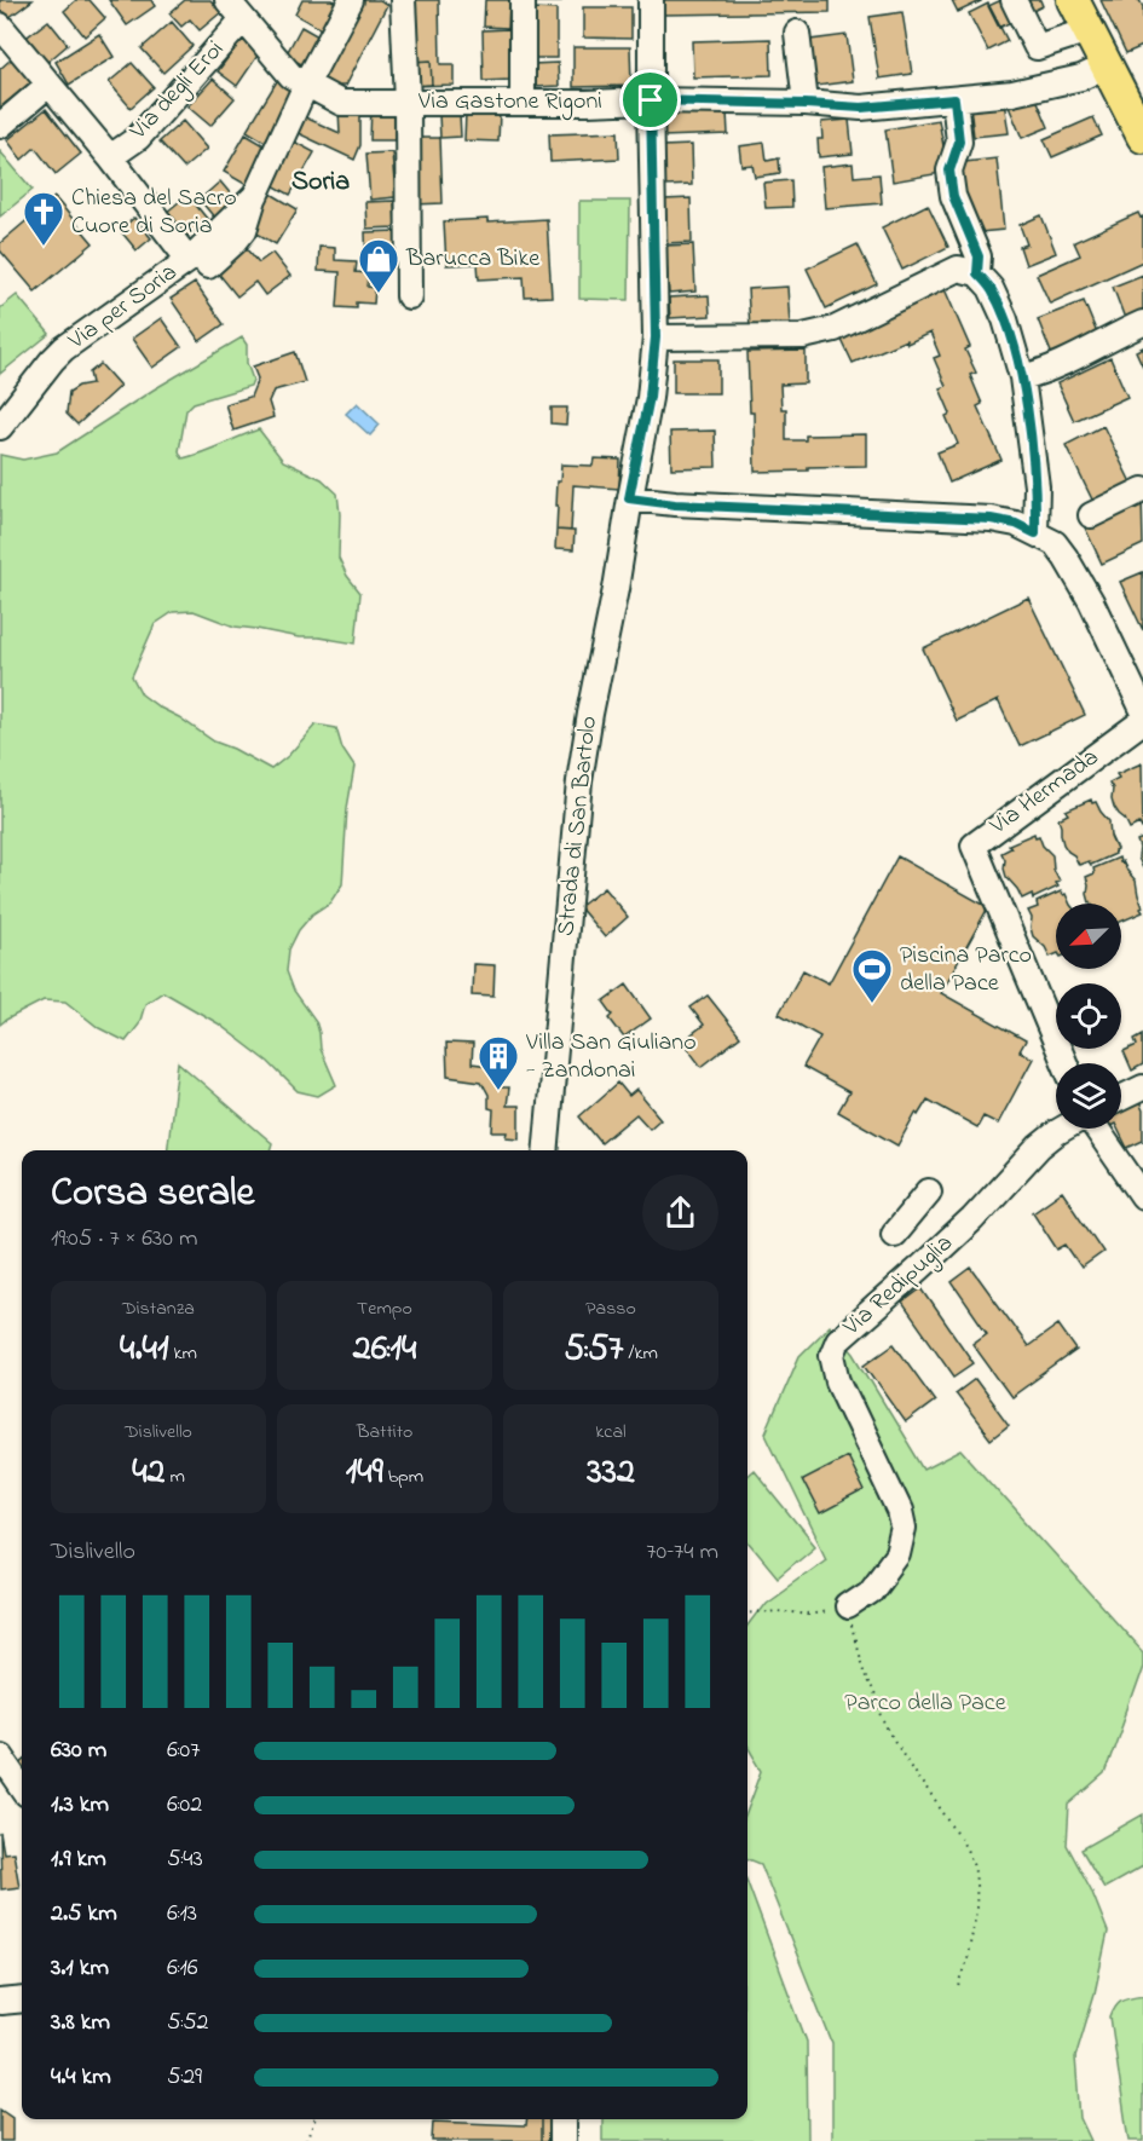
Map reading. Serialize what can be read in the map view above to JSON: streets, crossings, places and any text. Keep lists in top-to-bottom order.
{
  "streets": {
    "street": [
      "Via degli Eroi",
      "Via Gastone Rigoni",
      "Via per Soria",
      "Via Hermada",
      "Strada di San Bartolo",
      "Via Redipuglia"
    ]
  },
  "crossings": [
    ["Via degli Eroi", "Via Gastone Rigoni"],
    ["Via Gastone Rigoni", "Via per Soria"],
    ["Via Gastone Rigoni", "Strada di San Bartolo"]
  ],
  "districts": ["Soria"],
  "parks": ["Parco della Pace"],
  "places": {
    "church": ["Chiesa del Sacro Cuore di Soria"],
    "shop": ["Barucca Bike"],
    "sports": ["Piscina Parco della Pace"],
    "building": ["Villa San Giuliano - Zandonai"]
  },
  "north": "bottom left",
  "page": {
    "heading": ["Corsa serale", "19:05 · 7 × 630 m"],
    "stats": [
      ["Distanza", "4.41 km"],
      ["Tempo", "26:14"],
      ["Passo", "5:57 /km"],
      ["Dislivello", "42 m"],
      ["Battito", "149 bpm"],
      ["kcal", "332"]
    ],
    "chart": ["Dislivello", "70–74 m"],
    "list": [
      {
        "name": "630 m",
        "note": "6:07"
      },
      {
        "name": "1.3 km",
        "note": "6:02"
      },
      {
        "name": "1.9 km",
        "note": "5:43"
      },
      {
        "name": "2.5 km",
        "note": "6:13"
      },
      {
        "name": "3.1 km",
        "note": "6:16"
      },
      {
        "name": "3.8 km",
        "note": "5:52"
      },
      {
        "name": "4.4 km",
        "note": "5:29"
      }
    ]
  }
}
